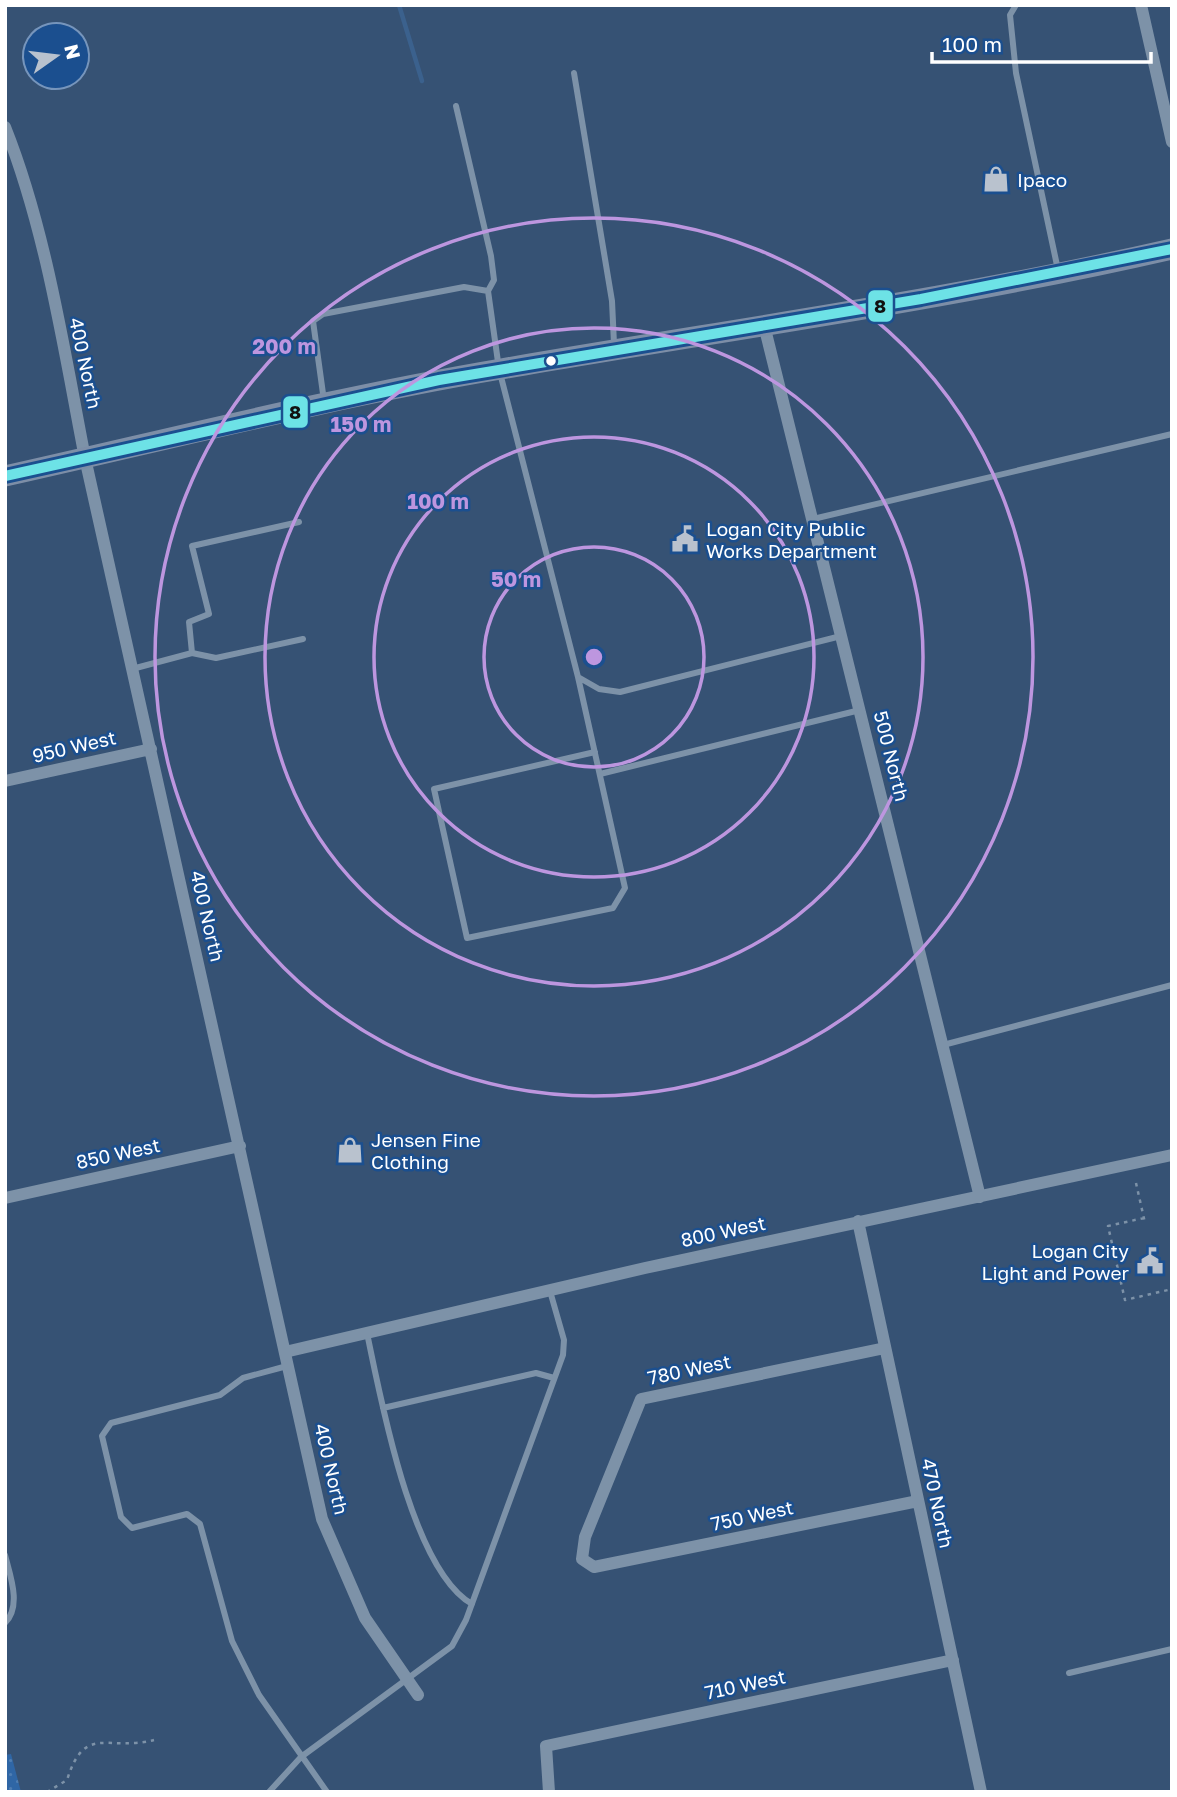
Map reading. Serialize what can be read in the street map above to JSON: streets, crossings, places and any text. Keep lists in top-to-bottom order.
{
  "streets": {
    "street": [
      "400 North",
      "950 West",
      "500 North",
      "850 West",
      "800 West",
      "780 West",
      "470 North",
      "750 West",
      "710 West"
    ]
  },
  "crossings": [
    ["400 North", "950 West"],
    ["400 North", "850 West"],
    ["400 North", "800 West"],
    ["500 North", "800 West"],
    ["800 West", "470 North"],
    ["780 West", "470 North"],
    ["780 West", "750 West"],
    ["470 North", "750 West"],
    ["470 North", "710 West"]
  ],
  "places": {
    "shop": ["Ipaco", "Jensen Fine Clothing"],
    "public building": ["Logan City Public Works Department", "Logan City Light and Power"]
  },
  "lines": ["transit line 8"],
  "scale_bar": "100 m",
  "north": "right",
  "rings": [
    "200 m",
    "150 m",
    "100 m",
    "50 m"
  ]
}
